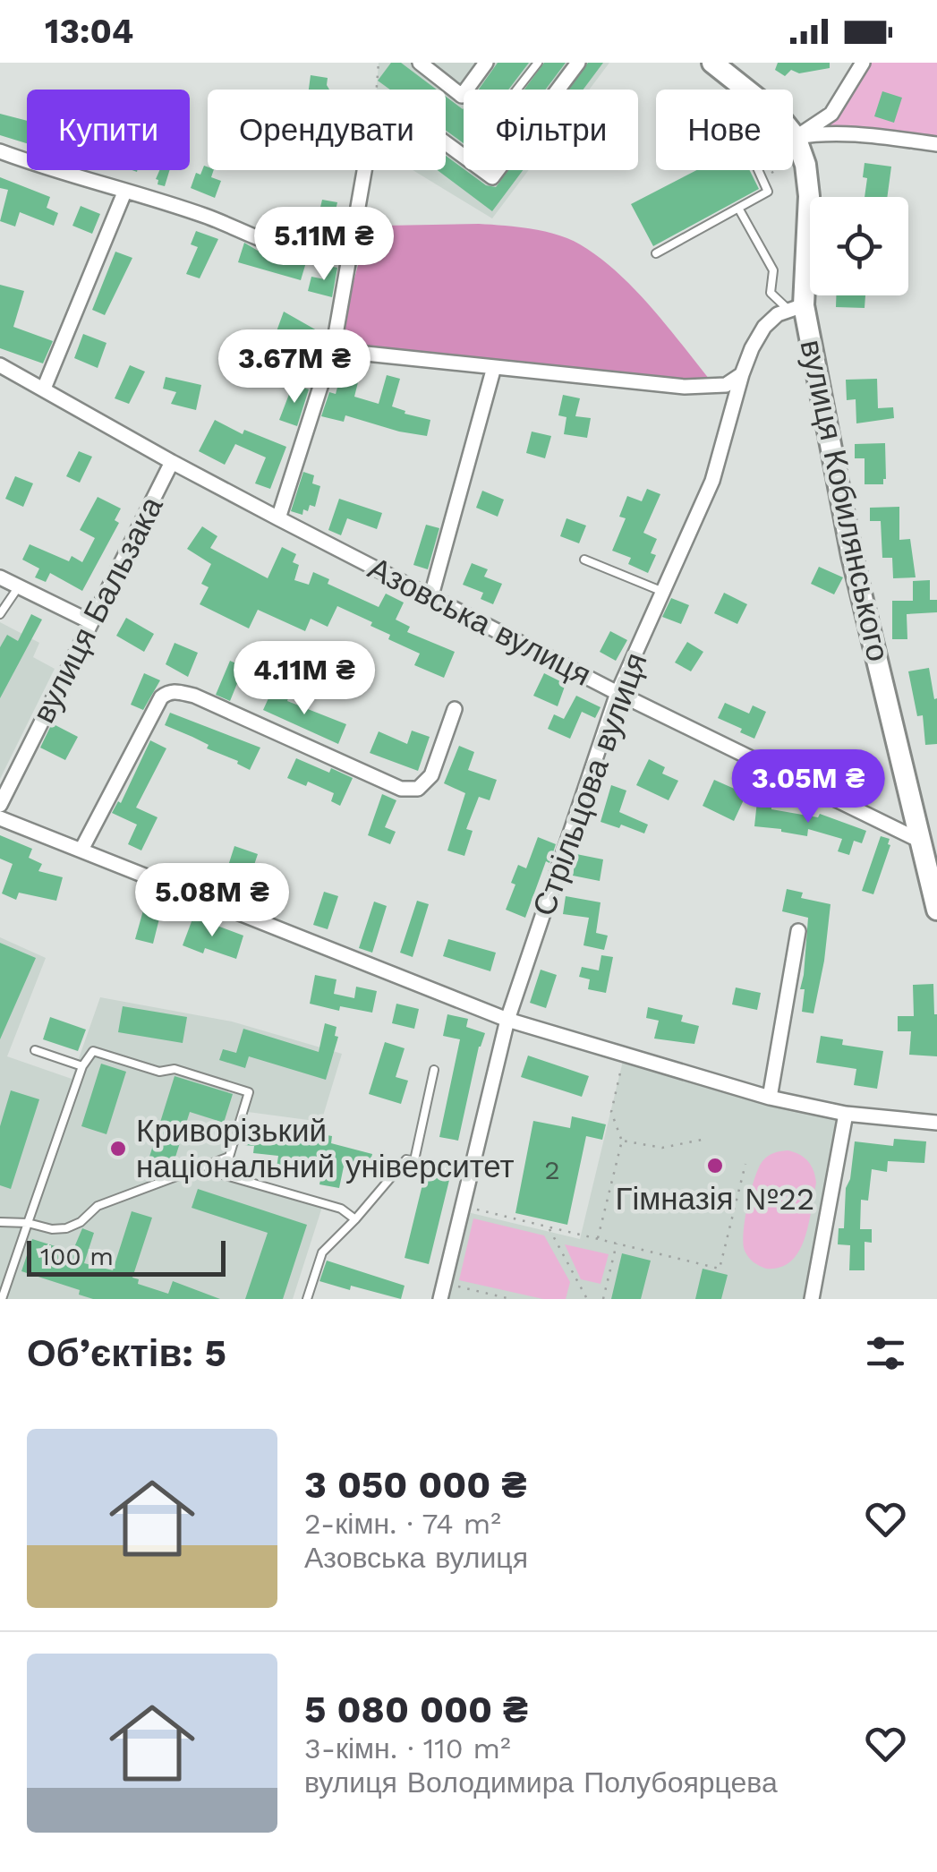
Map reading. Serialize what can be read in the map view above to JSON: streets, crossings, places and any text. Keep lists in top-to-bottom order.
{
  "streets": {
    "main road": ["вулиця Кобилянського"],
    "street": ["вулиця Бальзака", "Азовська вулиця", "Стрільцова вулиця"]
  },
  "crossings": [
    ["вулиця Кобилянського", "Азовська вулиця"],
    ["вулиця Кобилянського", "Стрільцова вулиця"],
    ["вулиця Бальзака", "Азовська вулиця"],
    ["Азовська вулиця", "Стрільцова вулиця"]
  ],
  "places": ["Криворізький національний університет", "Гімназія №22"],
  "house_numbers": ["2"],
  "scale_bar": "100 m",
  "page": {
    "status": "13:04",
    "chip": [
      "Купити",
      "Орендувати",
      "Фільтри",
      "Нове"
    ],
    "price": [
      "5.11M ₴",
      "3.67M ₴",
      "4.11M ₴",
      "3.05M ₴",
      "5.08M ₴"
    ],
    "scale": "100 m",
    "heading": "Об’єктів: 5",
    "list": [
      {
        "name": "3 050 000 ₴",
        "note": "2-кімн. · 74 m² · Азовська вулиця"
      },
      {
        "name": "5 080 000 ₴",
        "note": "3-кімн. · 110 m² · вулиця Володимира Полубоярцева"
      }
    ]
  }
}
